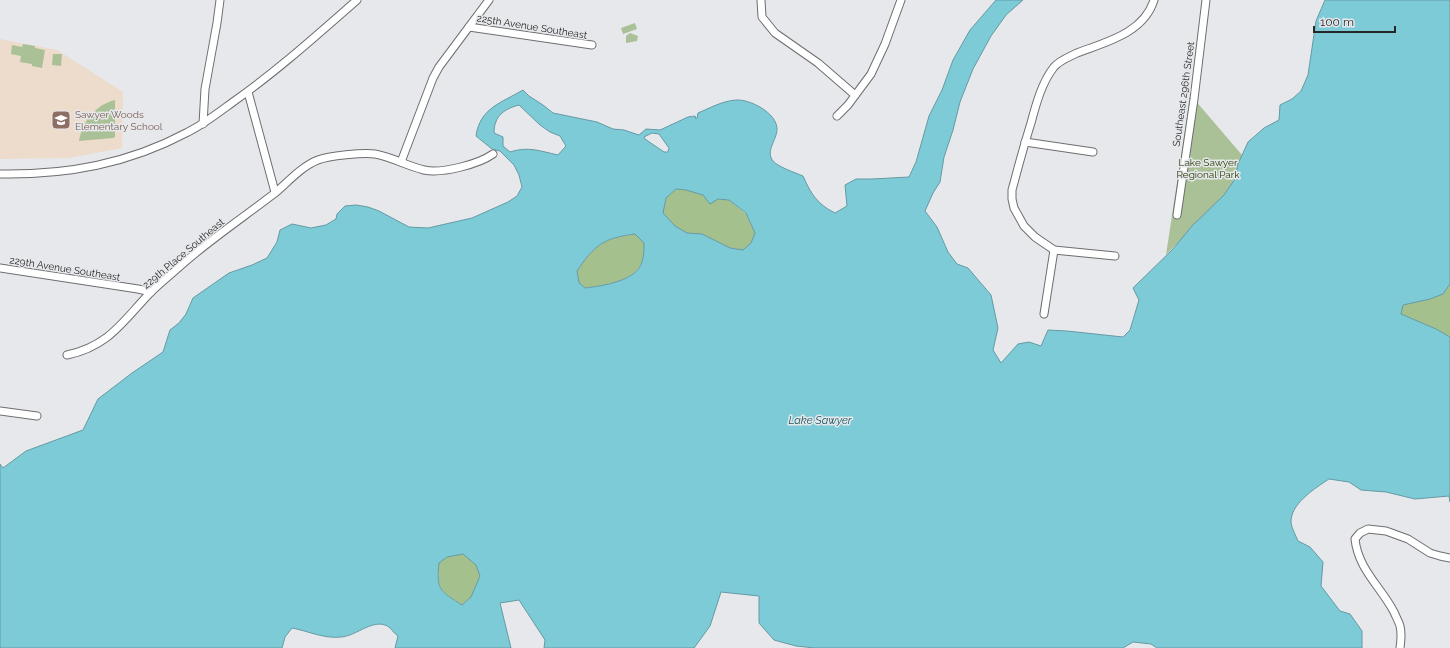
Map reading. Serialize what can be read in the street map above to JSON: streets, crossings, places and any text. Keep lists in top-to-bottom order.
{
  "streets": {
    "street": [
      "225th Avenue Southeast",
      "Southeast 296th Street",
      "229th Place Southeast",
      "229th Avenue Southeast"
    ]
  },
  "crossings": [
    ["229th Place Southeast", "229th Avenue Southeast"]
  ],
  "water": ["Lake Sawyer"],
  "parks": ["Lake Sawyer Regional Park"],
  "places": {
    "school or university": ["Sawyer Woods Elementary School"]
  },
  "scale_bar": "100 m"
}
